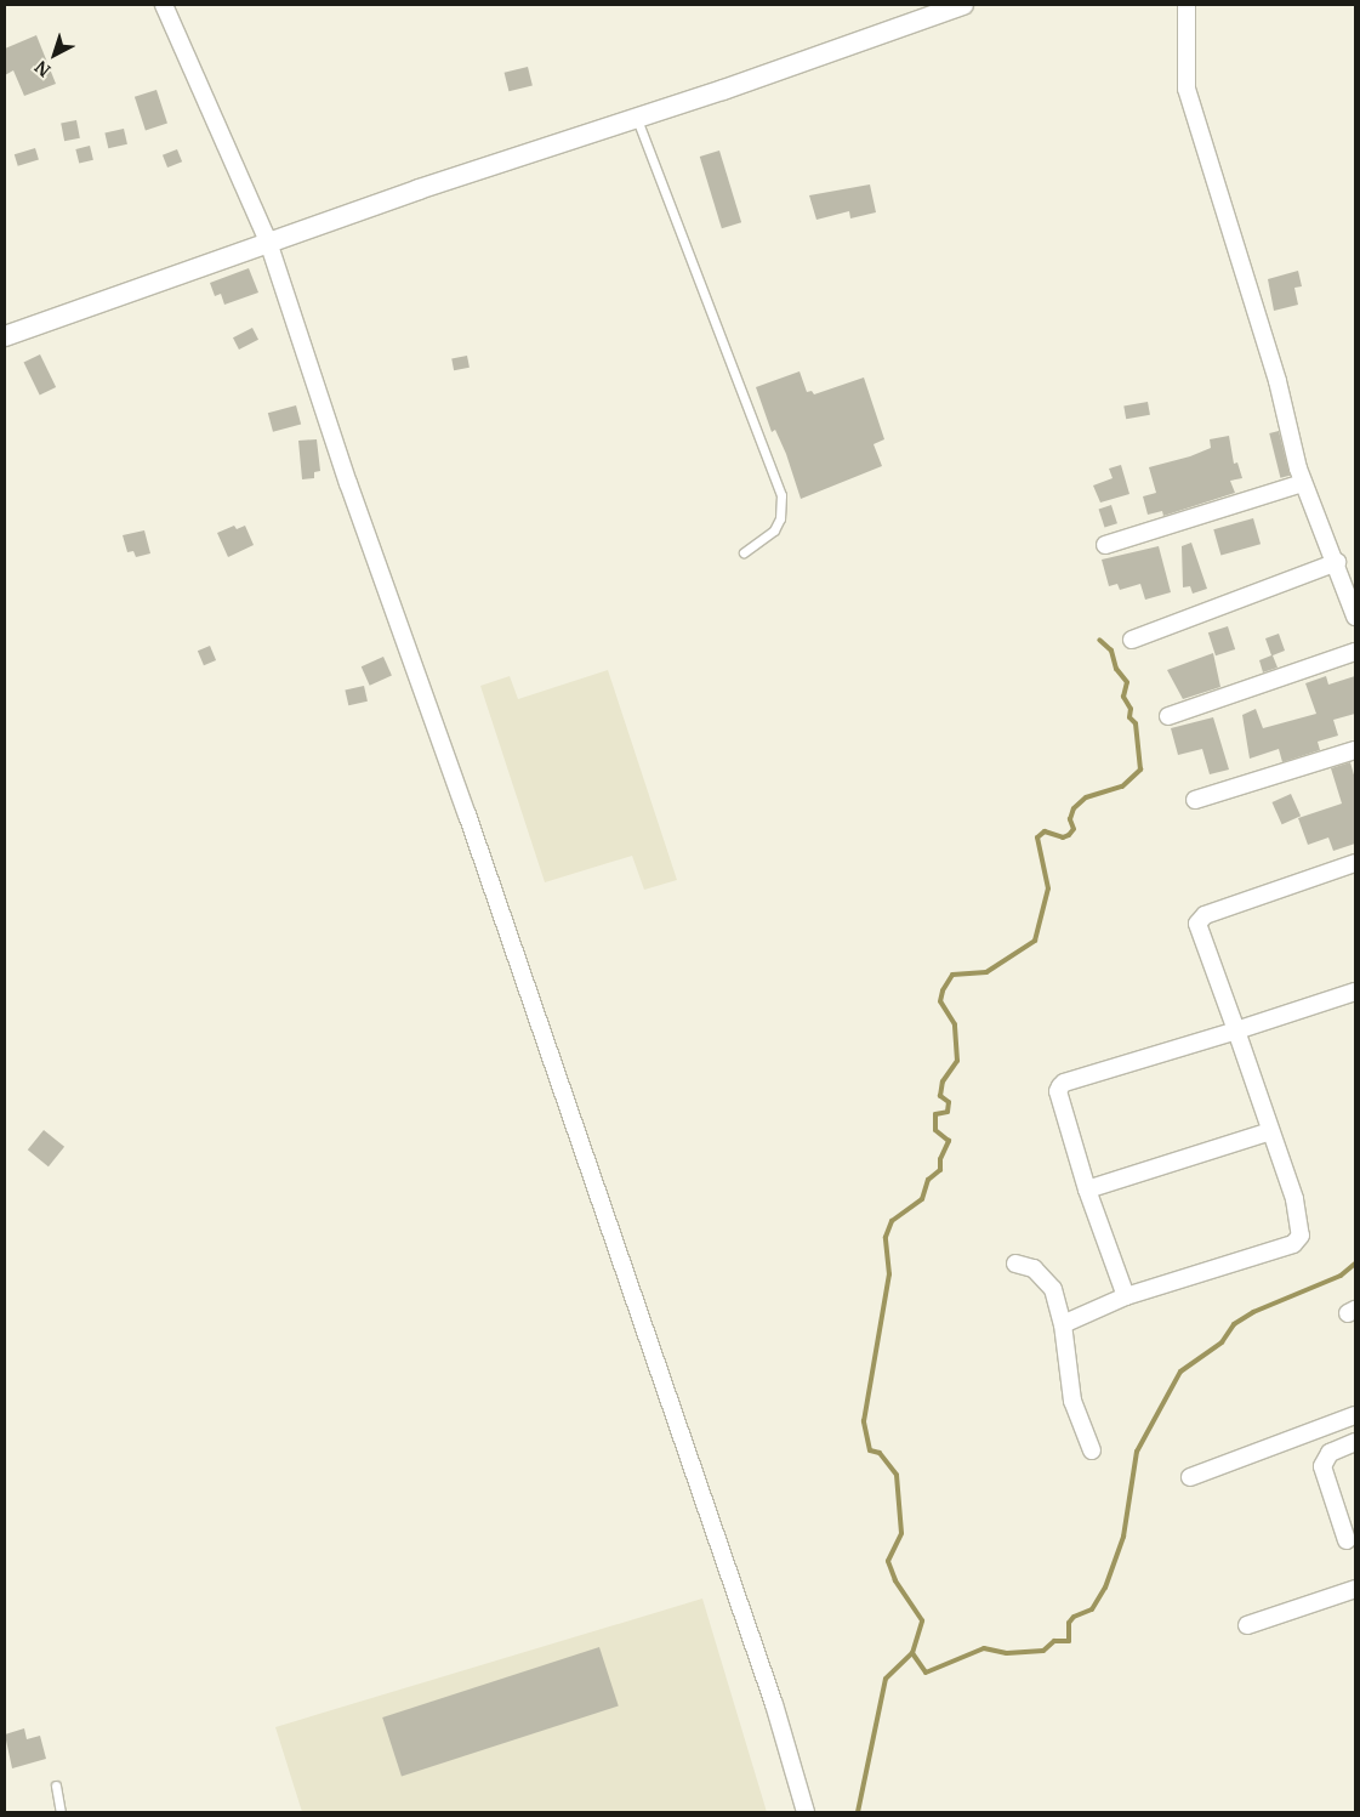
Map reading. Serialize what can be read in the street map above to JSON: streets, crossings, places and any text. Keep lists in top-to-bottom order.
{
  "north": "bottom left"
}
